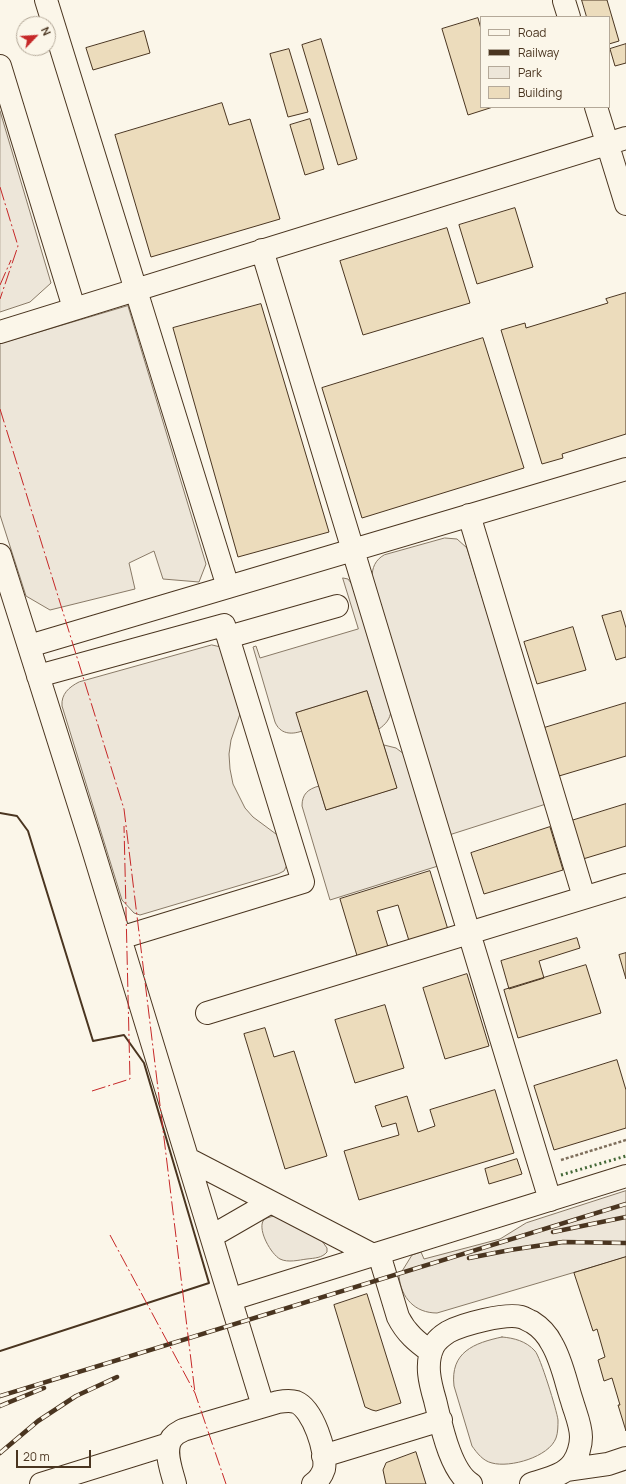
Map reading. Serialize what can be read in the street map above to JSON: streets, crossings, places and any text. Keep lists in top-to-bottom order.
{
  "legend": [
    "Road",
    "Railway",
    "Park",
    "Building"
  ],
  "scale_bar": "20 m",
  "north": "top right"
}
